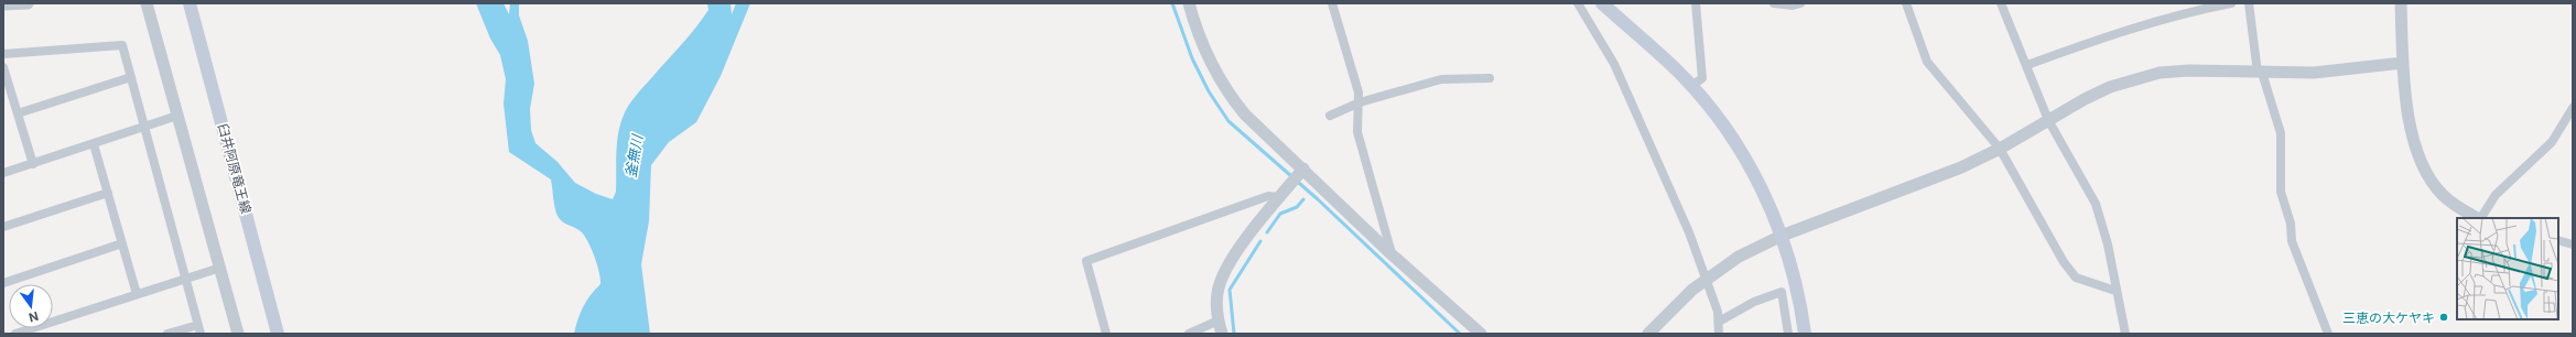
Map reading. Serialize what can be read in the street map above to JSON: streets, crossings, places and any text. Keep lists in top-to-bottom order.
{
  "streets": {
    "main road": ["臼井阿原竜王線"]
  },
  "water": ["釜無川"],
  "places": ["三恵の大ケヤキ"],
  "north": "bottom"
}
